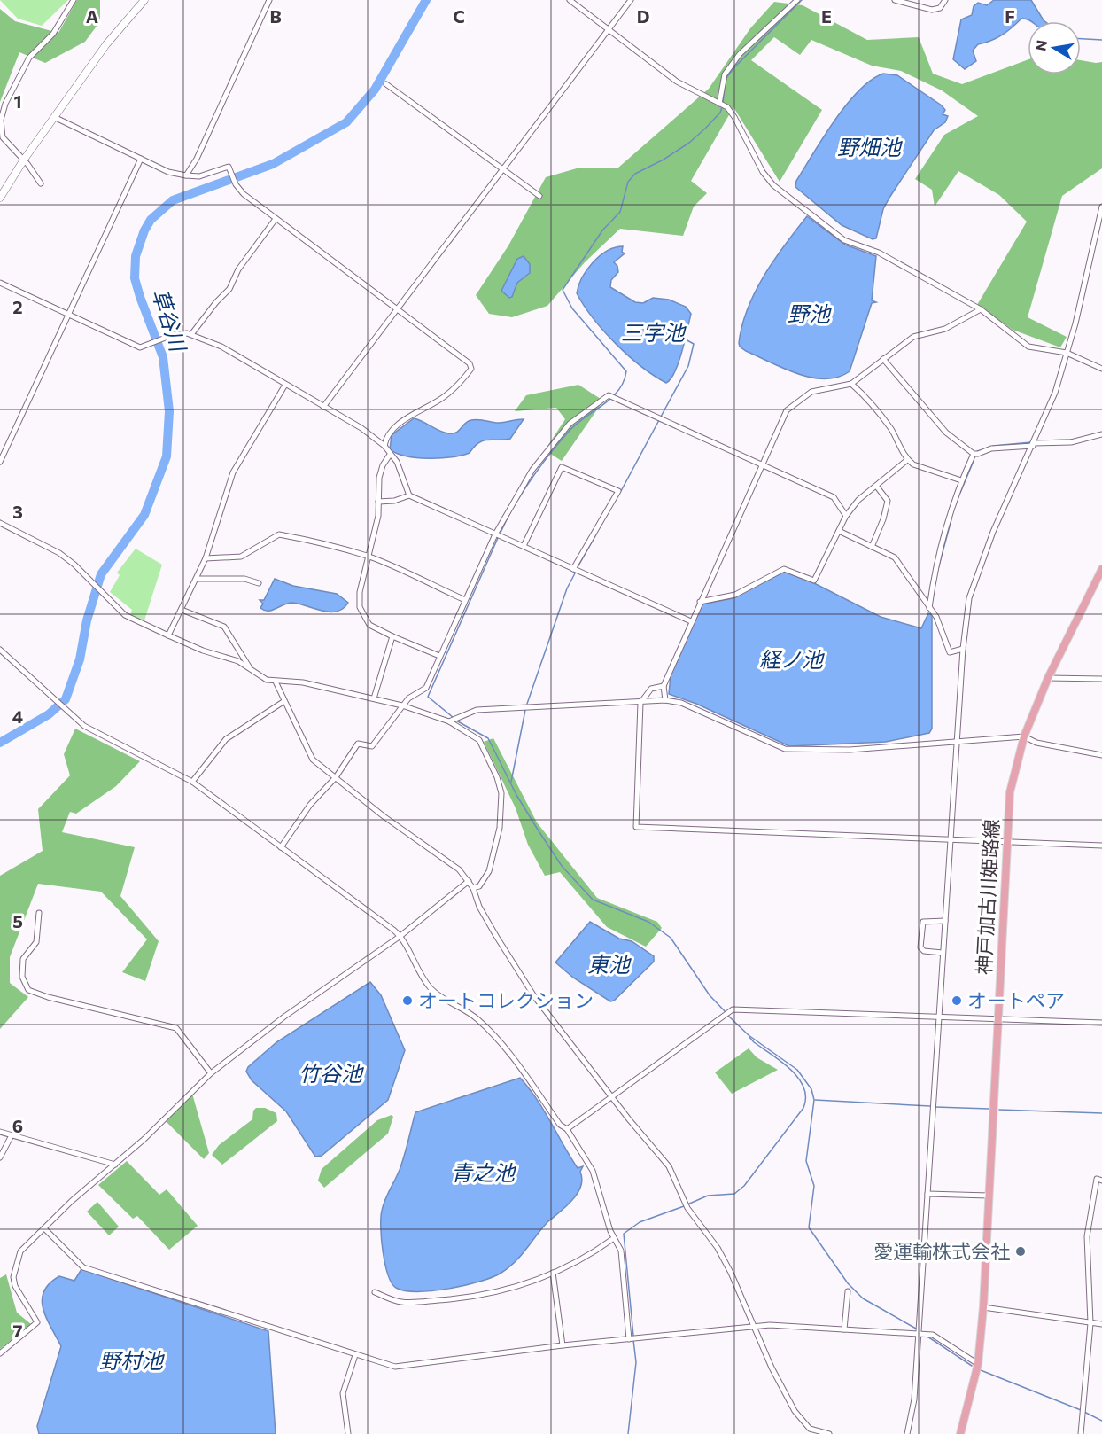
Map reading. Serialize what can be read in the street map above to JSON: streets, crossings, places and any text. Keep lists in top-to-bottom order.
{
  "streets": {
    "main road": ["神戸加古川姫路線"]
  },
  "water": [
    "野畑池",
    "野池",
    "草谷川",
    "三字池",
    "経ノ池",
    "東池",
    "竹谷池",
    "青之池",
    "野村池"
  ],
  "places": ["オートコレクション", "オートペア", "愛運輸株式会社"],
  "north": "left",
  "grid": {
    "columns": [
      "A",
      "B",
      "C",
      "D",
      "E",
      "F"
    ],
    "rows": [
      "1",
      "2",
      "3",
      "4",
      "5",
      "6",
      "7"
    ]
  }
}
